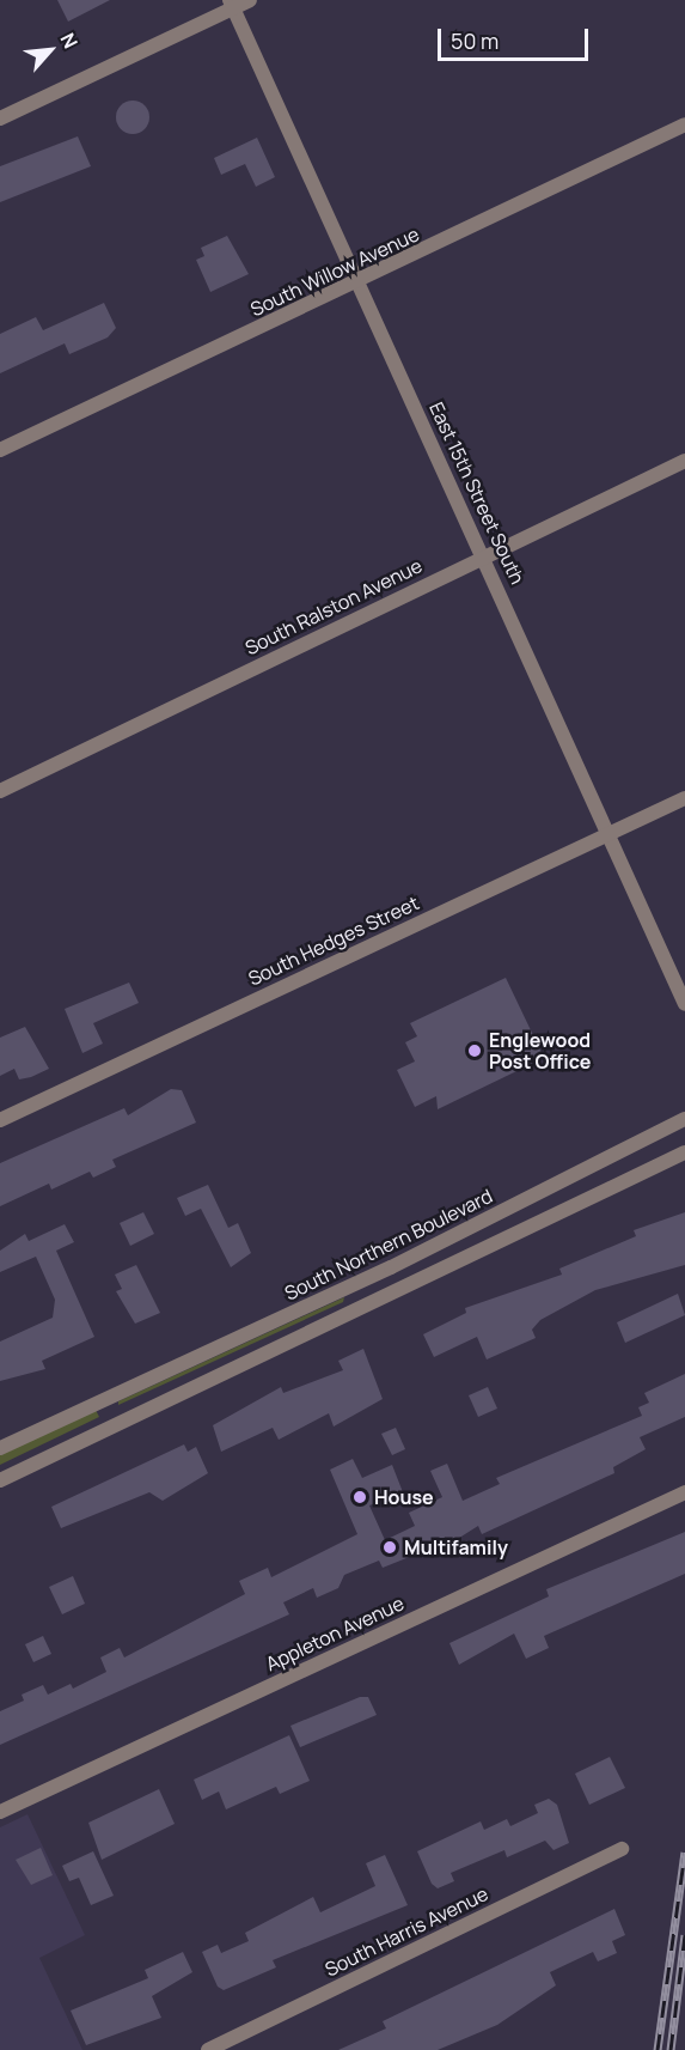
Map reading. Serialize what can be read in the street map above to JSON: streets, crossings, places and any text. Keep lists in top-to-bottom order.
{
  "streets": {
    "street": [
      "South Willow Avenue",
      "East 15th Street South",
      "South Ralston Avenue",
      "South Hedges Street",
      "South Northern Boulevard",
      "Appleton Avenue",
      "South Harris Avenue"
    ]
  },
  "crossings": [
    ["South Willow Avenue", "East 15th Street South"],
    ["East 15th Street South", "South Ralston Avenue"],
    ["East 15th Street South", "South Hedges Street"]
  ],
  "places": ["Englewood Post Office", "House", "Multifamily"],
  "scale_bar": "50 m",
  "north": "top right"
}
